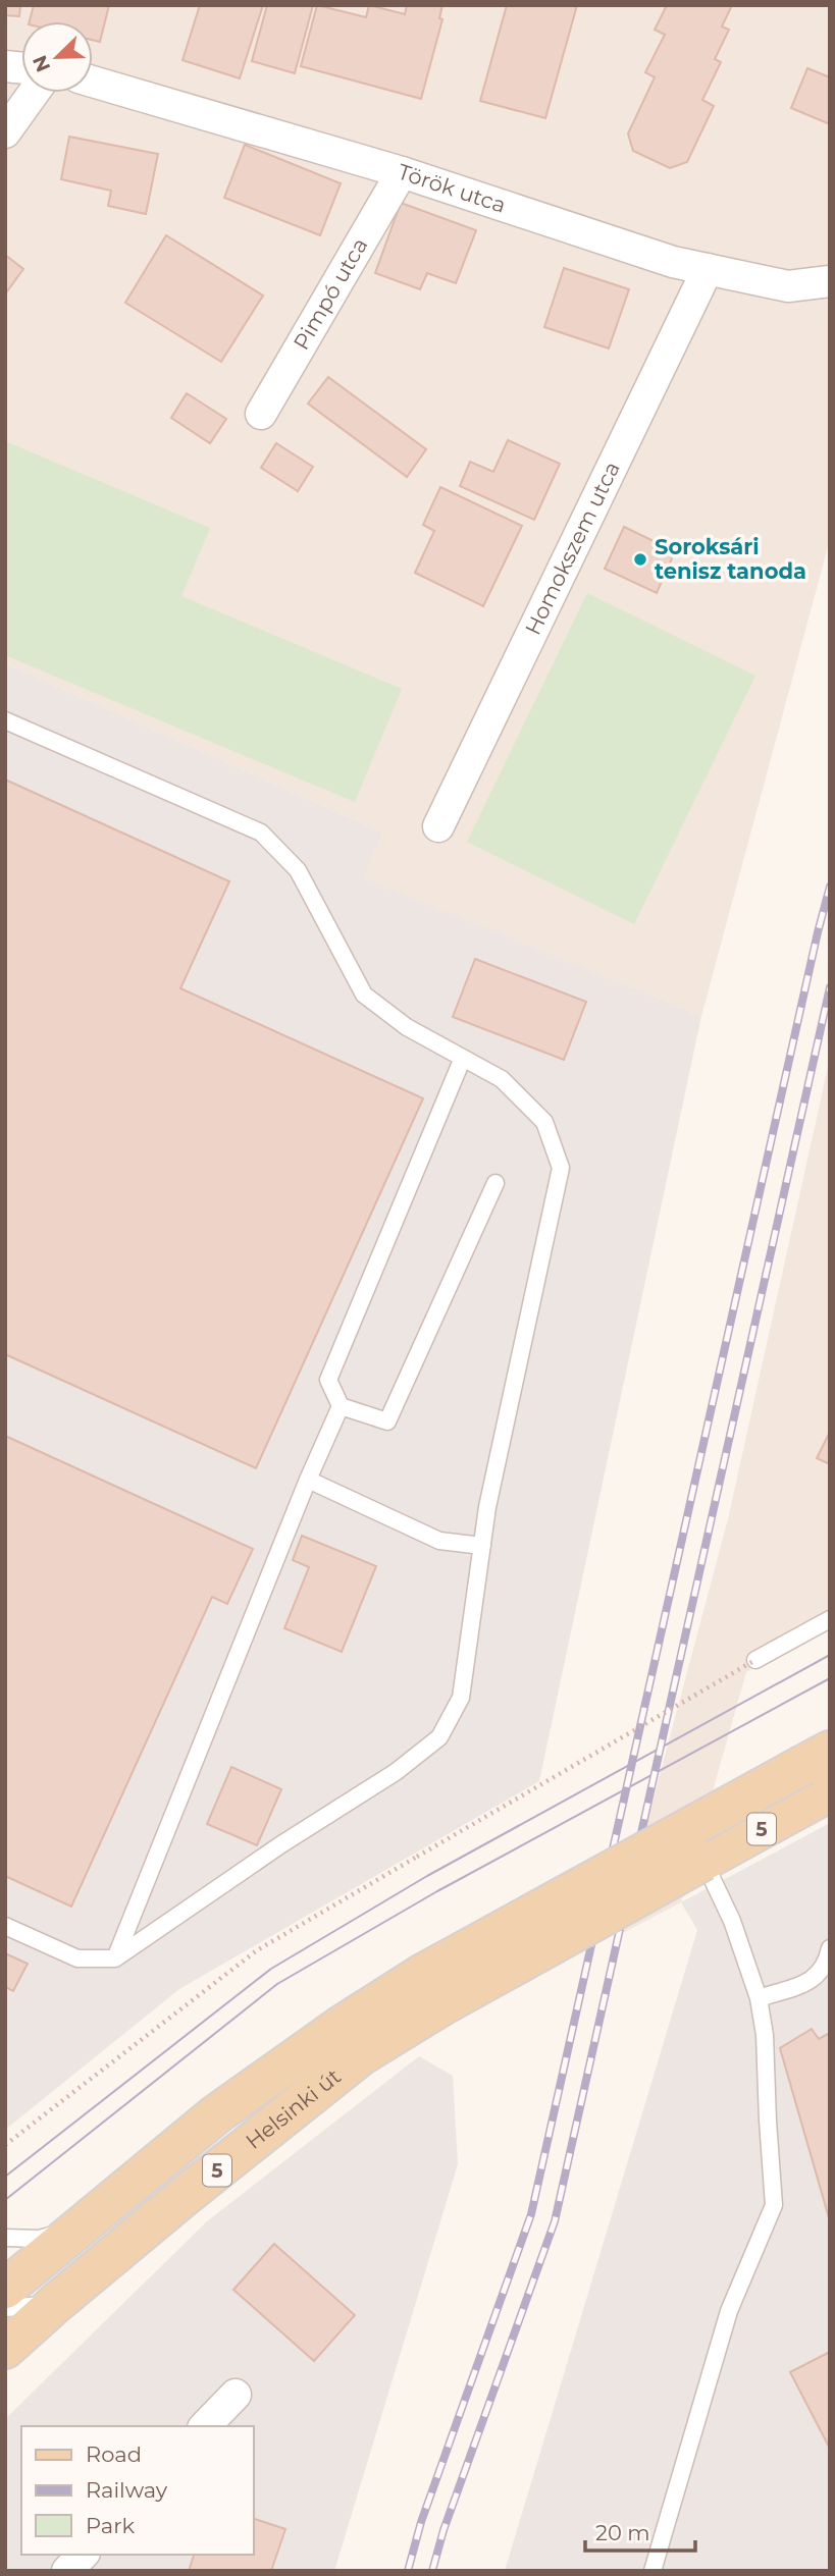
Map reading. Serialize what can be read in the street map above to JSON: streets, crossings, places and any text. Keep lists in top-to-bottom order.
{
  "streets": {
    "main road": ["5", "Helsinki út"],
    "street": ["Török utca", "Pimpó utca", "Homokszem utca"]
  },
  "crossings": [
    ["Török utca", "Pimpó utca"],
    ["Török utca", "Homokszem utca"],
    ["5", "Helsinki út"]
  ],
  "places": ["Soroksári tenisz tanoda"],
  "legend": ["Road", "Railway", "Park"],
  "scale_bar": "20 m",
  "north": "bottom left"
}
